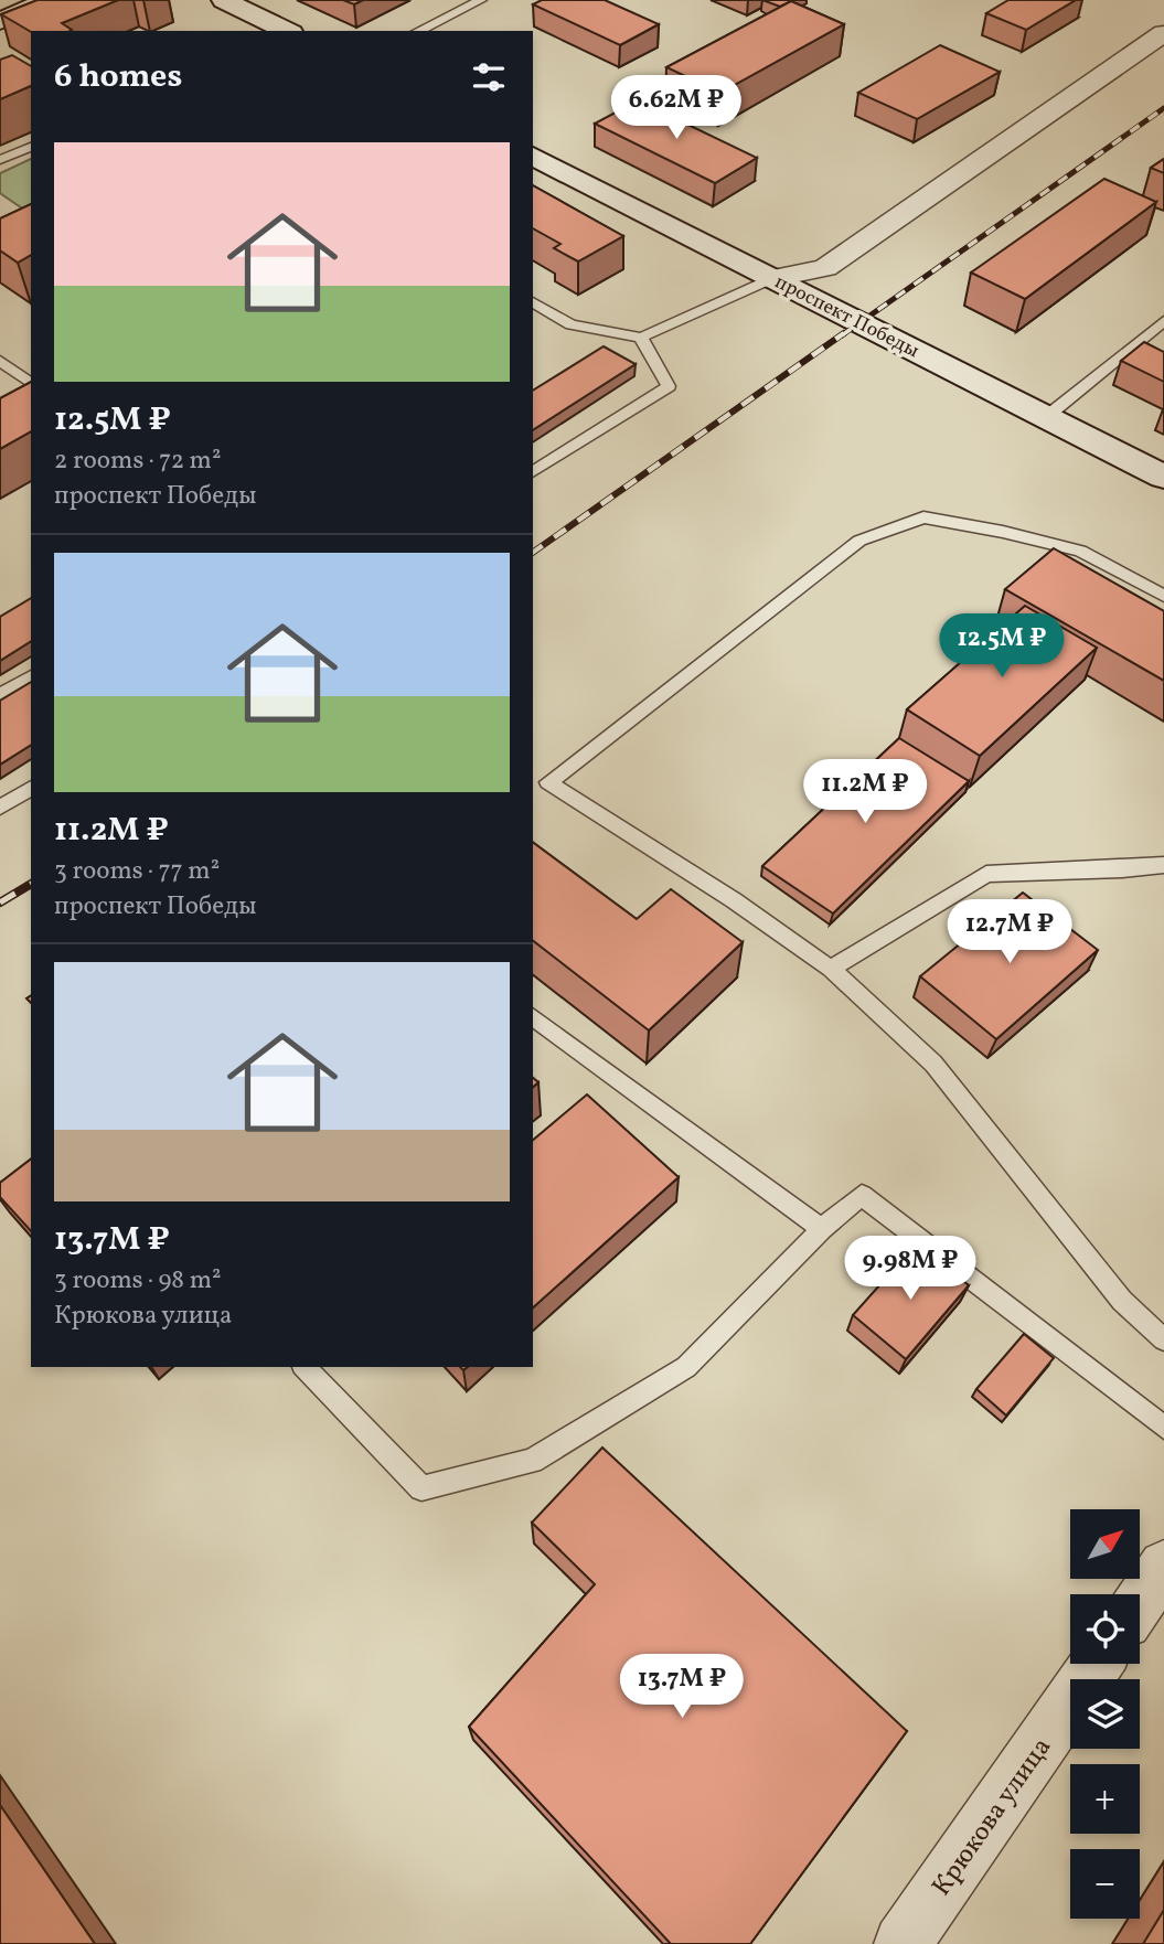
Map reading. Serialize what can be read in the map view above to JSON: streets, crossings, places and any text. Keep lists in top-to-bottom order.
{
  "streets": {
    "main road": ["проспект Победы"],
    "street": ["Крюкова улица"]
  },
  "north": "top right",
  "page": {
    "heading": "6 homes",
    "price": [
      "6.62M ₽",
      "12.5M ₽",
      "11.2M ₽",
      "12.7M ₽",
      "9.98M ₽",
      "13.7M ₽"
    ],
    "list": [
      {
        "name": "12.5M ₽",
        "note": "2 rooms · 72 m² · проспект Победы"
      },
      {
        "name": "11.2M ₽",
        "note": "3 rooms · 77 m² · проспект Победы"
      },
      {
        "name": "13.7M ₽",
        "note": "3 rooms · 98 m² · Крюкова улица"
      }
    ],
    "map_buttons": ["+", "−"]
  }
}
